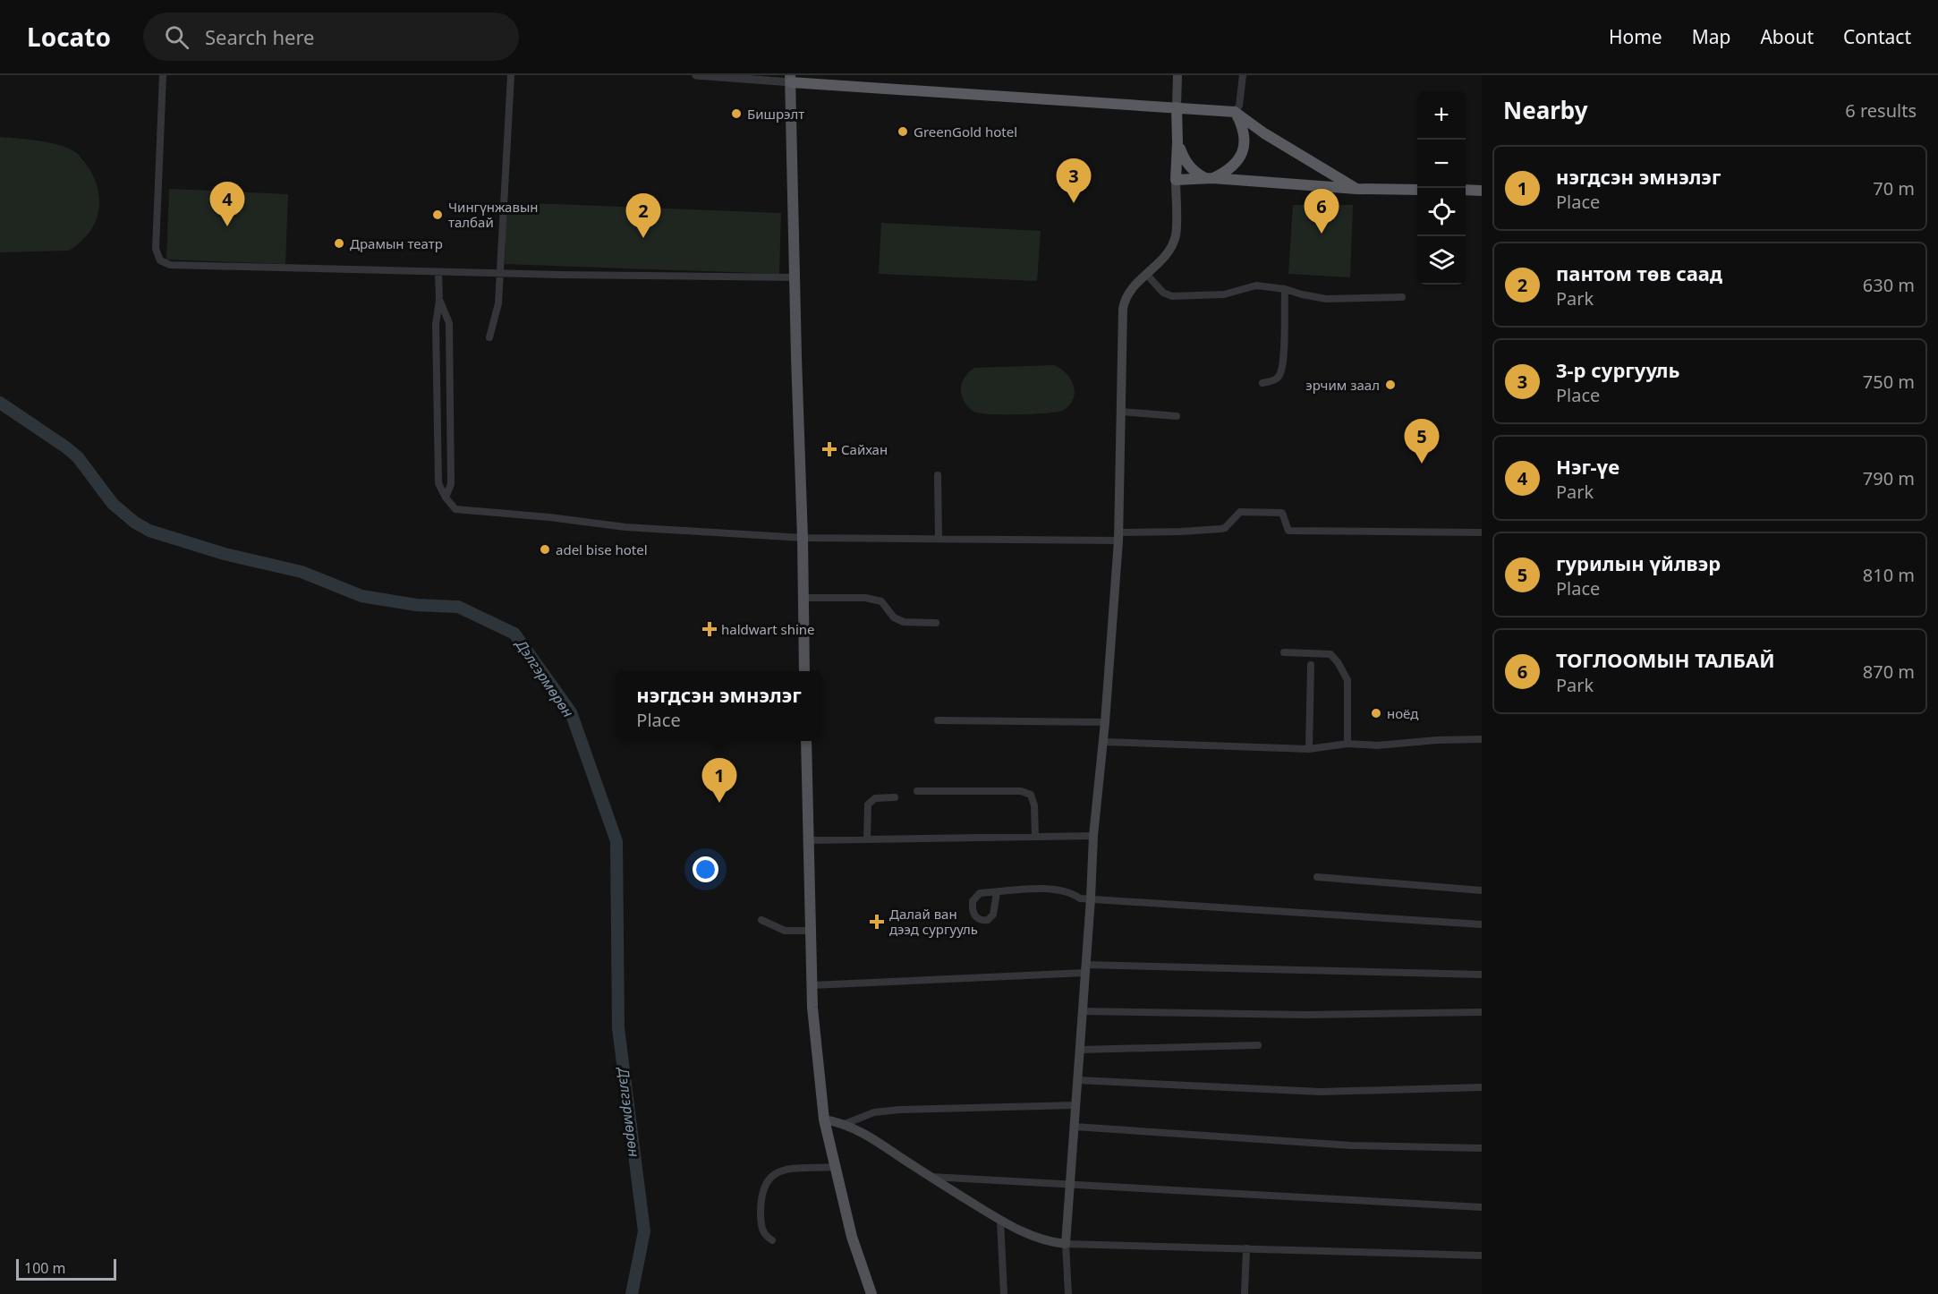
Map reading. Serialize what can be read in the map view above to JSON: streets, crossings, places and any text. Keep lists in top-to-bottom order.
{
  "water": ["Дэлгэрмөрөн"],
  "places": {
    "other": [
      "Бишрэлт",
      "GreenGold hotel",
      "Чингүнжавын талбай",
      "Драмын театр",
      "эрчим заал",
      "adel bise hotel",
      "ноёд"
    ],
    "health": ["Сайхан", "haldwart shine", "Далай ван дээд сургууль"]
  },
  "scale_bar": "100 m",
  "page": {
    "header": "Locato",
    "search": "Search here",
    "nav": [
      "Home",
      "Map",
      "About",
      "Contact"
    ],
    "heading": ["Nearby", "6 results"],
    "map_buttons": ["+", "−"],
    "list": [
      {
        "mark": "1",
        "name": "нэгдсэн эмнэлэг",
        "note": "Place",
        "value": "70 m"
      },
      {
        "mark": "2",
        "name": "пантом төв саад",
        "note": "Park",
        "value": "630 m"
      },
      {
        "mark": "3",
        "name": "3-р сургууль",
        "note": "Place",
        "value": "750 m"
      },
      {
        "mark": "4",
        "name": "Нэг-үе",
        "note": "Park",
        "value": "790 m"
      },
      {
        "mark": "5",
        "name": "гурилын үйлвэр",
        "note": "Place",
        "value": "810 m"
      },
      {
        "mark": "6",
        "name": "ТОГЛООМЫН ТАЛБАЙ",
        "note": "Park",
        "value": "870 m"
      }
    ],
    "pins": [
      "3",
      "4",
      "6",
      "2",
      "5",
      "1"
    ],
    "popup": ["нэгдсэн эмнэлэг", "Place"],
    "scale": "100 m"
  }
}
